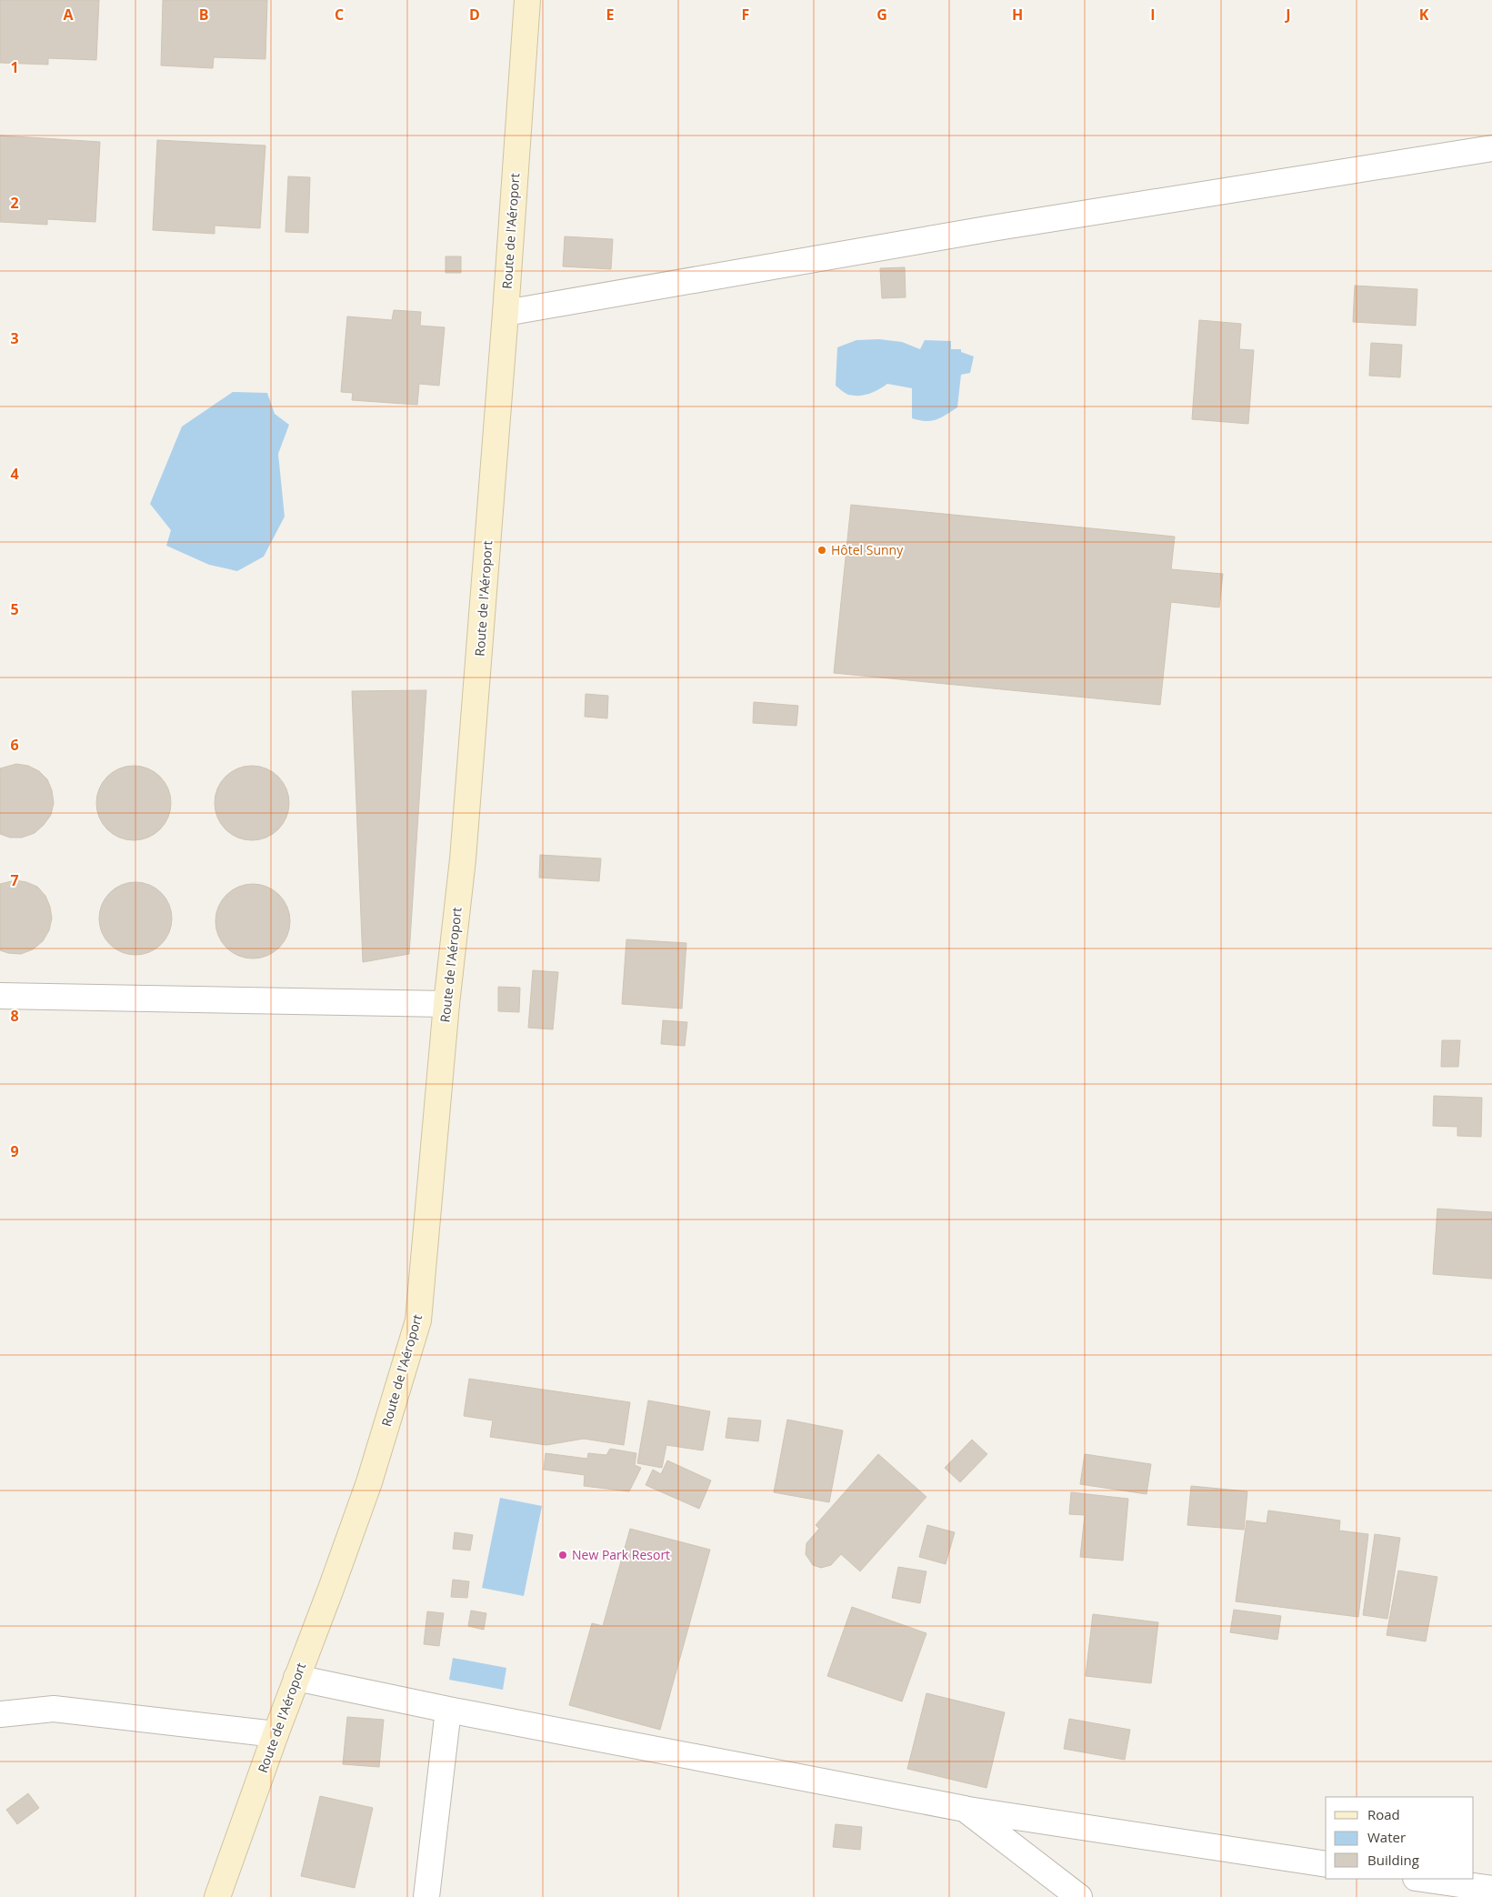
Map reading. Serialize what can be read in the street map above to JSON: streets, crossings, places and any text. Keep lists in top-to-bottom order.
{
  "streets": {
    "main road": ["Route de l'Aéroport"]
  },
  "places": ["Hôtel Sunny", "New Park Resort"],
  "legend": ["Road", "Water", "Building"],
  "grid": {
    "columns": [
      "A",
      "B",
      "C",
      "D",
      "E",
      "F",
      "G",
      "H",
      "I",
      "J",
      "K"
    ],
    "rows": [
      "1",
      "2",
      "3",
      "4",
      "5",
      "6",
      "7",
      "8",
      "9"
    ]
  }
}
